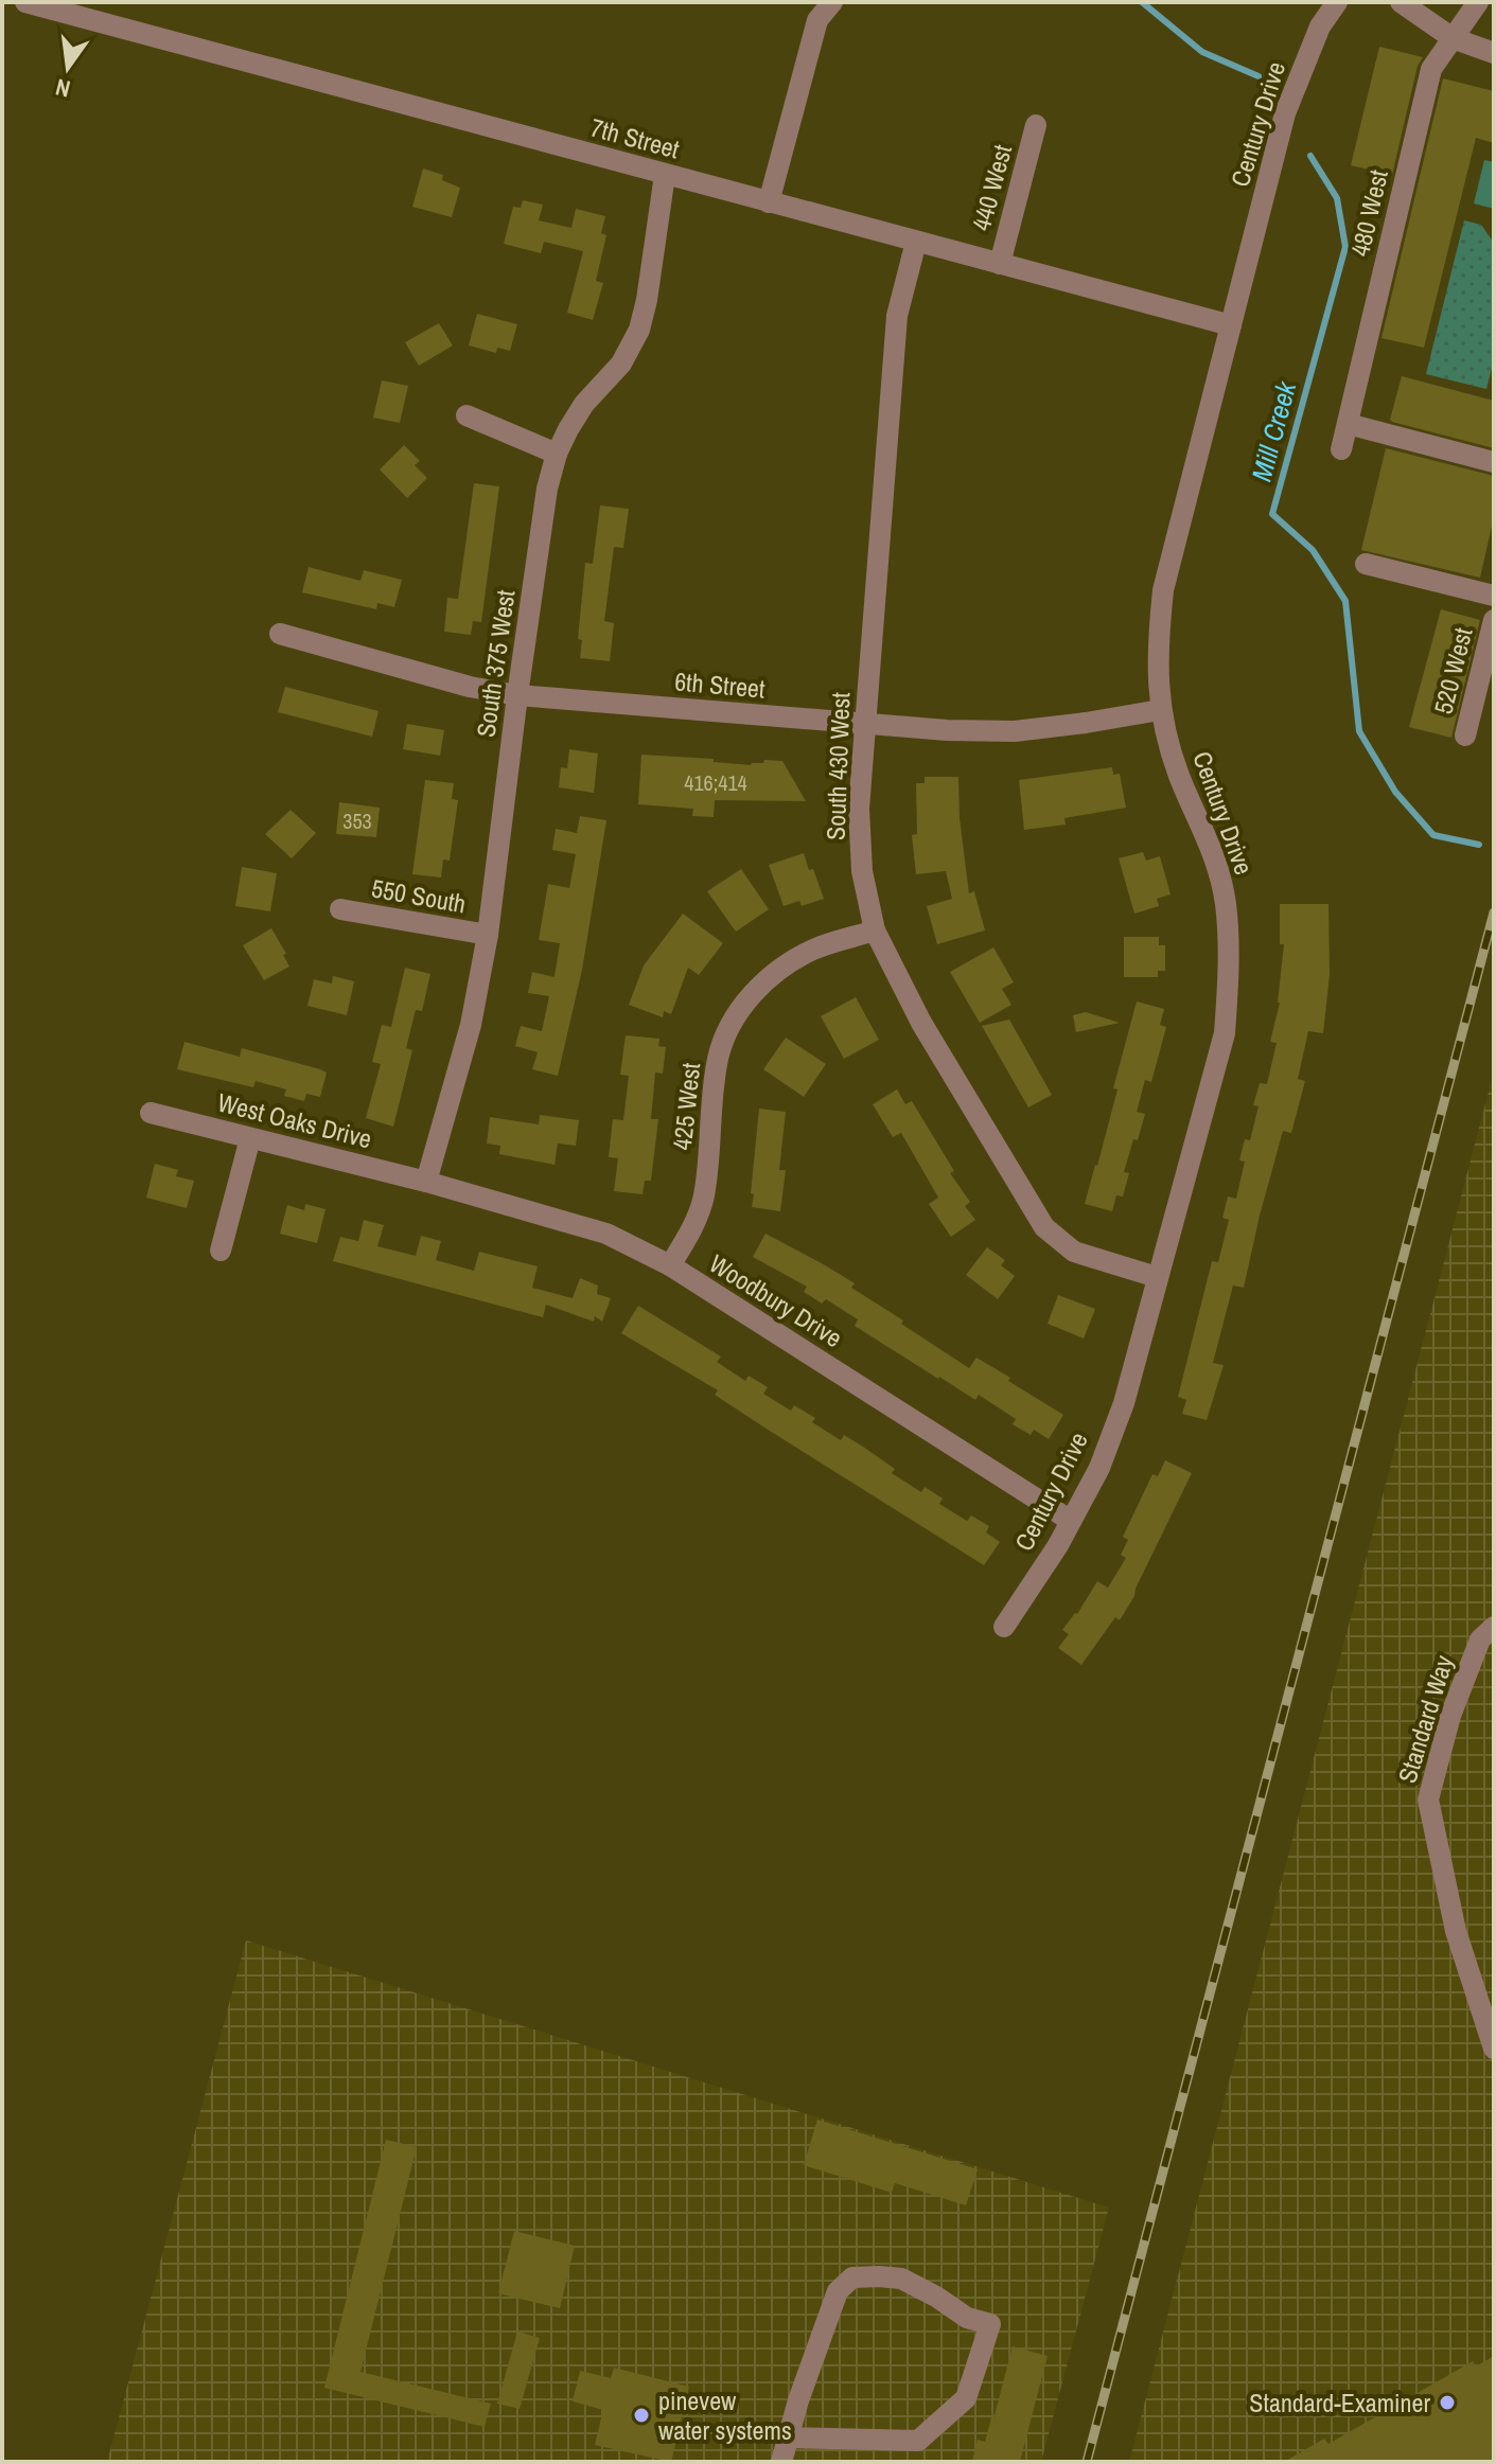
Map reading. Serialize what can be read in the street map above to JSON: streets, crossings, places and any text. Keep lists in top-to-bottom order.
{
  "streets": {
    "street": [
      "Century Drive",
      "7th Street",
      "440 West",
      "480 West",
      "South 375 West",
      "520 West",
      "6th Street",
      "South 430 West",
      "550 South",
      "425 West",
      "West Oaks Drive",
      "Woodbury Drive",
      "Standard Way"
    ]
  },
  "crossings": [
    ["Century Drive", "7th Street"],
    ["Century Drive", "6th Street"],
    ["Century Drive", "South 430 West"],
    ["Century Drive", "Woodbury Drive"],
    ["7th Street", "440 West"],
    ["7th Street", "South 375 West"],
    ["7th Street", "South 430 West"],
    ["South 375 West", "6th Street"],
    ["South 375 West", "550 South"],
    ["South 375 West", "West Oaks Drive"],
    ["South 375 West", "Woodbury Drive"],
    ["6th Street", "South 430 West"],
    ["South 430 West", "425 West"],
    ["425 West", "Woodbury Drive"],
    ["West Oaks Drive", "Woodbury Drive"]
  ],
  "water": ["Mill Creek"],
  "places": ["Standard-Examiner", "pinevew water systems"],
  "house_numbers": ["416;414", "353"],
  "north": "bottom"
}
